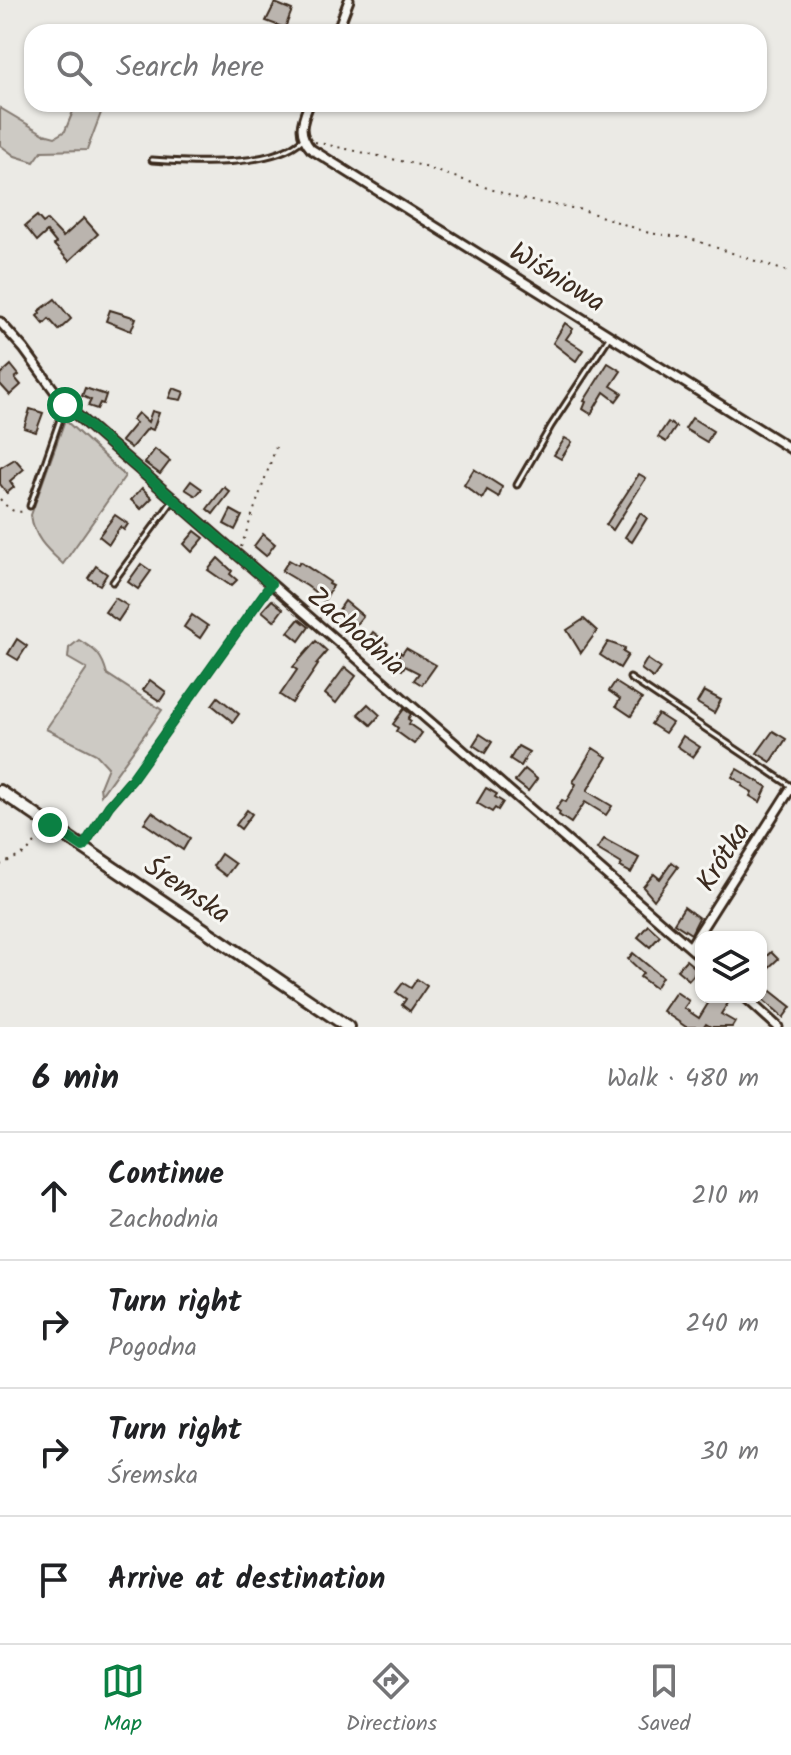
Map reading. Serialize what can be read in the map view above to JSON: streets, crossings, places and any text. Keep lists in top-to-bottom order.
{
  "streets": {
    "main road": ["Śremska"],
    "street": ["Wiśniowa", "Zachodnia", "Krótka"]
  },
  "crossings": [
    ["Zachodnia", "Krótka"]
  ],
  "page": {
    "search": "Search here",
    "heading": ["6 min", "Walk · 480 m"],
    "list": [
      ["Continue", "Zachodnia", "210 m"],
      ["Turn right", "Pogodna", "240 m"],
      ["Turn right", "Śremska", "30 m"],
      "Arrive at destination"
    ],
    "nav": ["Map", "Directions", "Saved"]
  }
}
